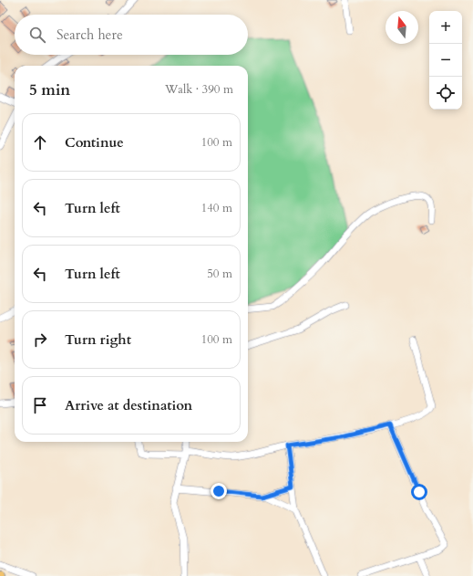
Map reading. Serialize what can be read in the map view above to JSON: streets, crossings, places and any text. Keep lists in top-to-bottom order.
{
  "north": "top",
  "page": {
    "map_buttons": ["+", "−"],
    "search": "Search here",
    "heading": ["5 min", "Walk · 390 m"],
    "list": [
      ["Continue", "100 m"],
      ["Turn left", "140 m"],
      ["Turn left", "50 m"],
      ["Turn right", "100 m"],
      "Arrive at destination"
    ]
  }
}
